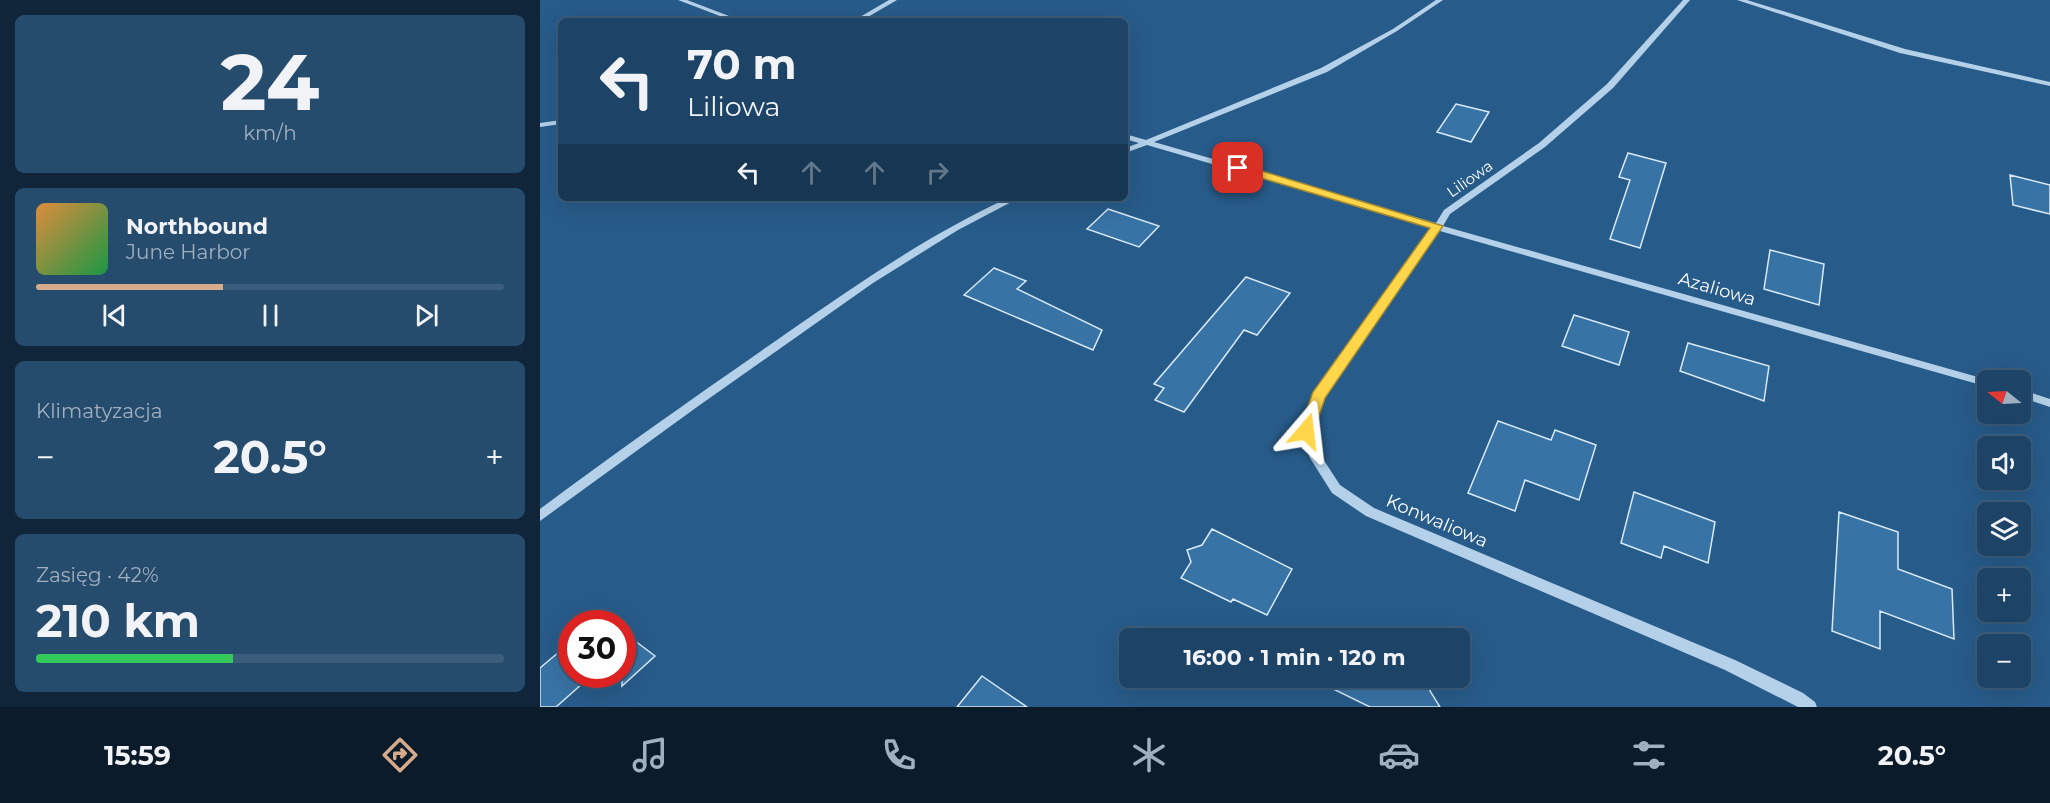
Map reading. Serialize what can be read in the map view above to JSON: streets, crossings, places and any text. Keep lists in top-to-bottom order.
{
  "streets": {
    "street": ["Liliowa", "Azaliowa", "Konwaliowa"]
  },
  "crossings": [
    ["Liliowa", "Azaliowa"],
    ["Liliowa", "Konwaliowa"],
    ["Azaliowa", "Konwaliowa"]
  ],
  "north": "left",
  "page": {
    "tile": [
      ["24", "km/h"],
      "Klimatyzacja",
      ["Zasięg · 42%", "210 km"]
    ],
    "turn": ["70 m", "Liliowa"],
    "song": ["Northbound", "June Harbor"],
    "map_buttons": ["+", "−"],
    "heat": ["−", "20.5°", "+"],
    "limit": "30",
    "trip": "16:00 · 1 min · 120 m",
    "tabs": ["15:59", "20.5°"]
  }
}
